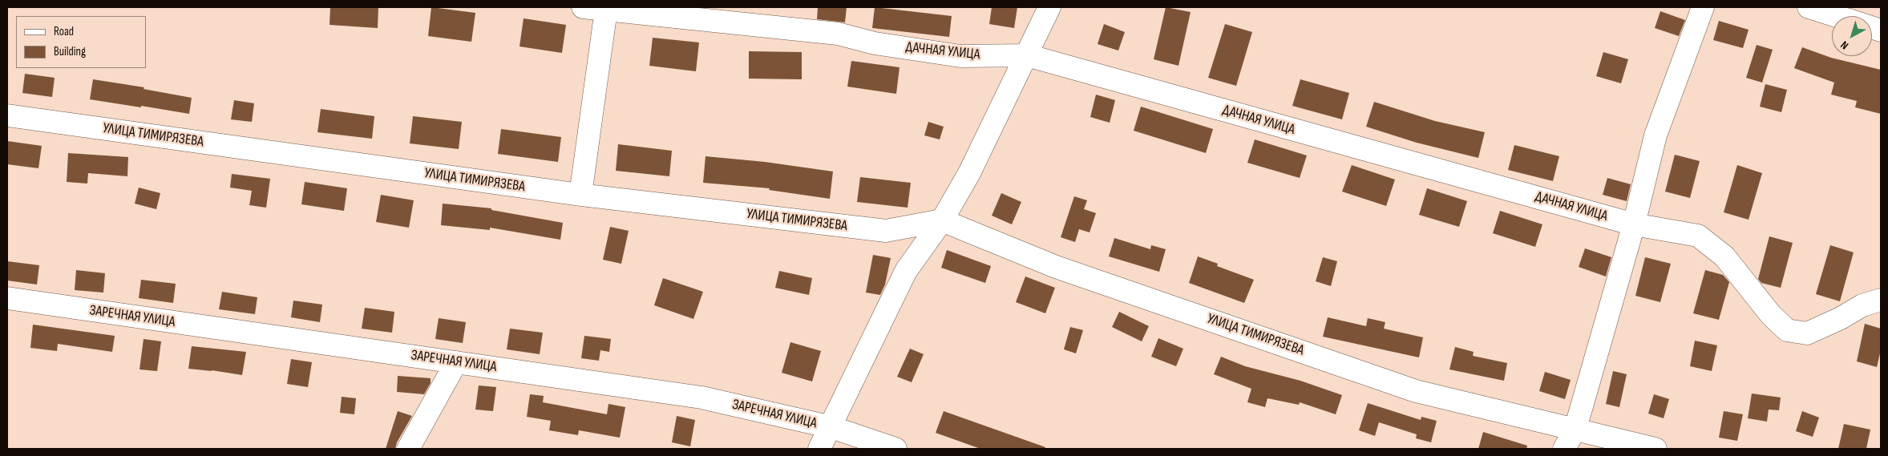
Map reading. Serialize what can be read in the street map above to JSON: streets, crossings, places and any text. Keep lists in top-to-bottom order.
{
  "streets": {
    "street": ["ДАЧНАЯ УЛИЦА", "УЛИЦА ТИМИРЯЗЕВА", "ЗАРЕЧНАЯ УЛИЦА"]
  },
  "legend": ["Road", "Building"],
  "north": "bottom left"
}
